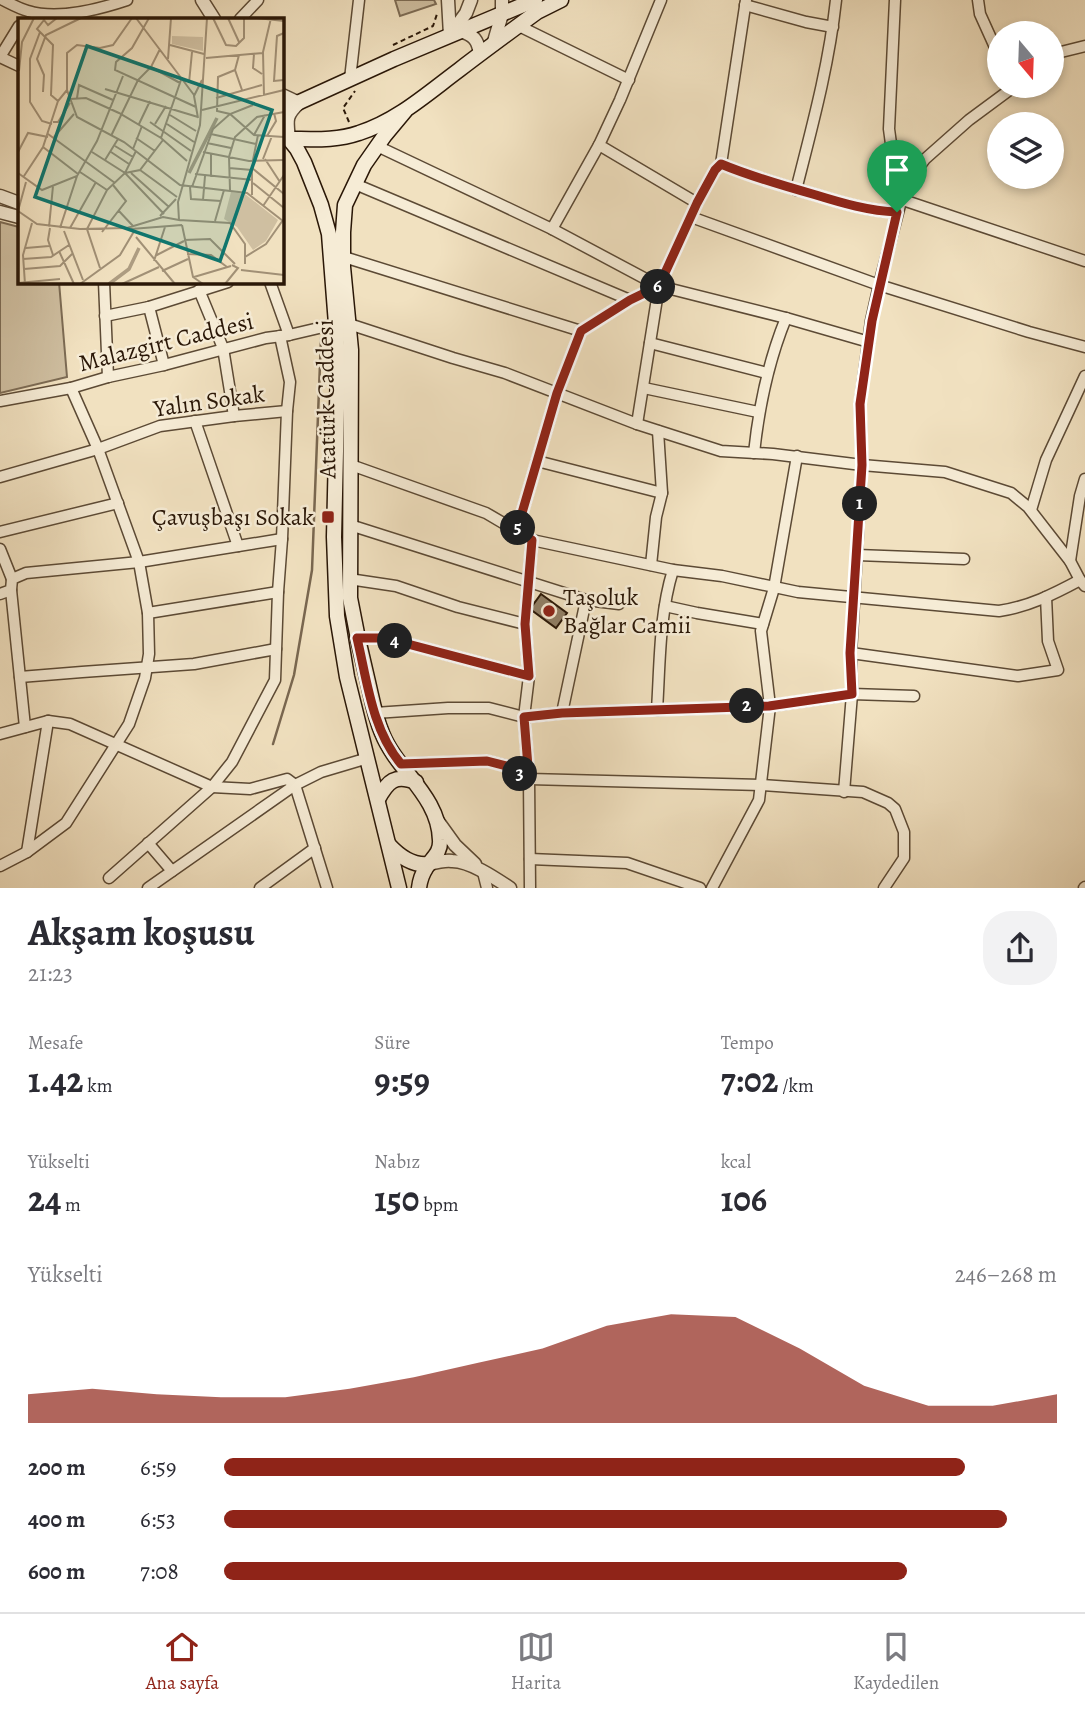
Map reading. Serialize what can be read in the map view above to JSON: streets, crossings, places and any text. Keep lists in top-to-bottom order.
{
  "streets": {
    "main road": ["Atatürk Caddesi"],
    "street": ["Malazgirt Caddesi", "Yalın Sokak"]
  },
  "crossings": [
    ["Malazgirt Caddesi", "Atatürk Caddesi"]
  ],
  "places": {
    "transit": ["Çavuşbaşı Sokak"],
    "other": ["Taşoluk Bağlar Camii"]
  },
  "north": "bottom",
  "page": {
    "pins": [
      "6",
      "1",
      "5",
      "4",
      "2",
      "3"
    ],
    "heading": ["Akşam koşusu", "21:23"],
    "stats": [
      ["Mesafe", "1.42 km"],
      ["Süre", "9:59"],
      ["Tempo", "7:02 /km"],
      ["Yükselti", "24 m"],
      ["Nabız", "150 bpm"],
      ["kcal", "106"]
    ],
    "chart": ["Yükselti", "246–268 m"],
    "list": [
      {
        "name": "200 m",
        "note": "6:59"
      },
      {
        "name": "400 m",
        "note": "6:53"
      },
      {
        "name": "600 m",
        "note": "7:08"
      }
    ],
    "tabs": ["Ana sayfa", "Harita", "Kaydedilen"]
  }
}
